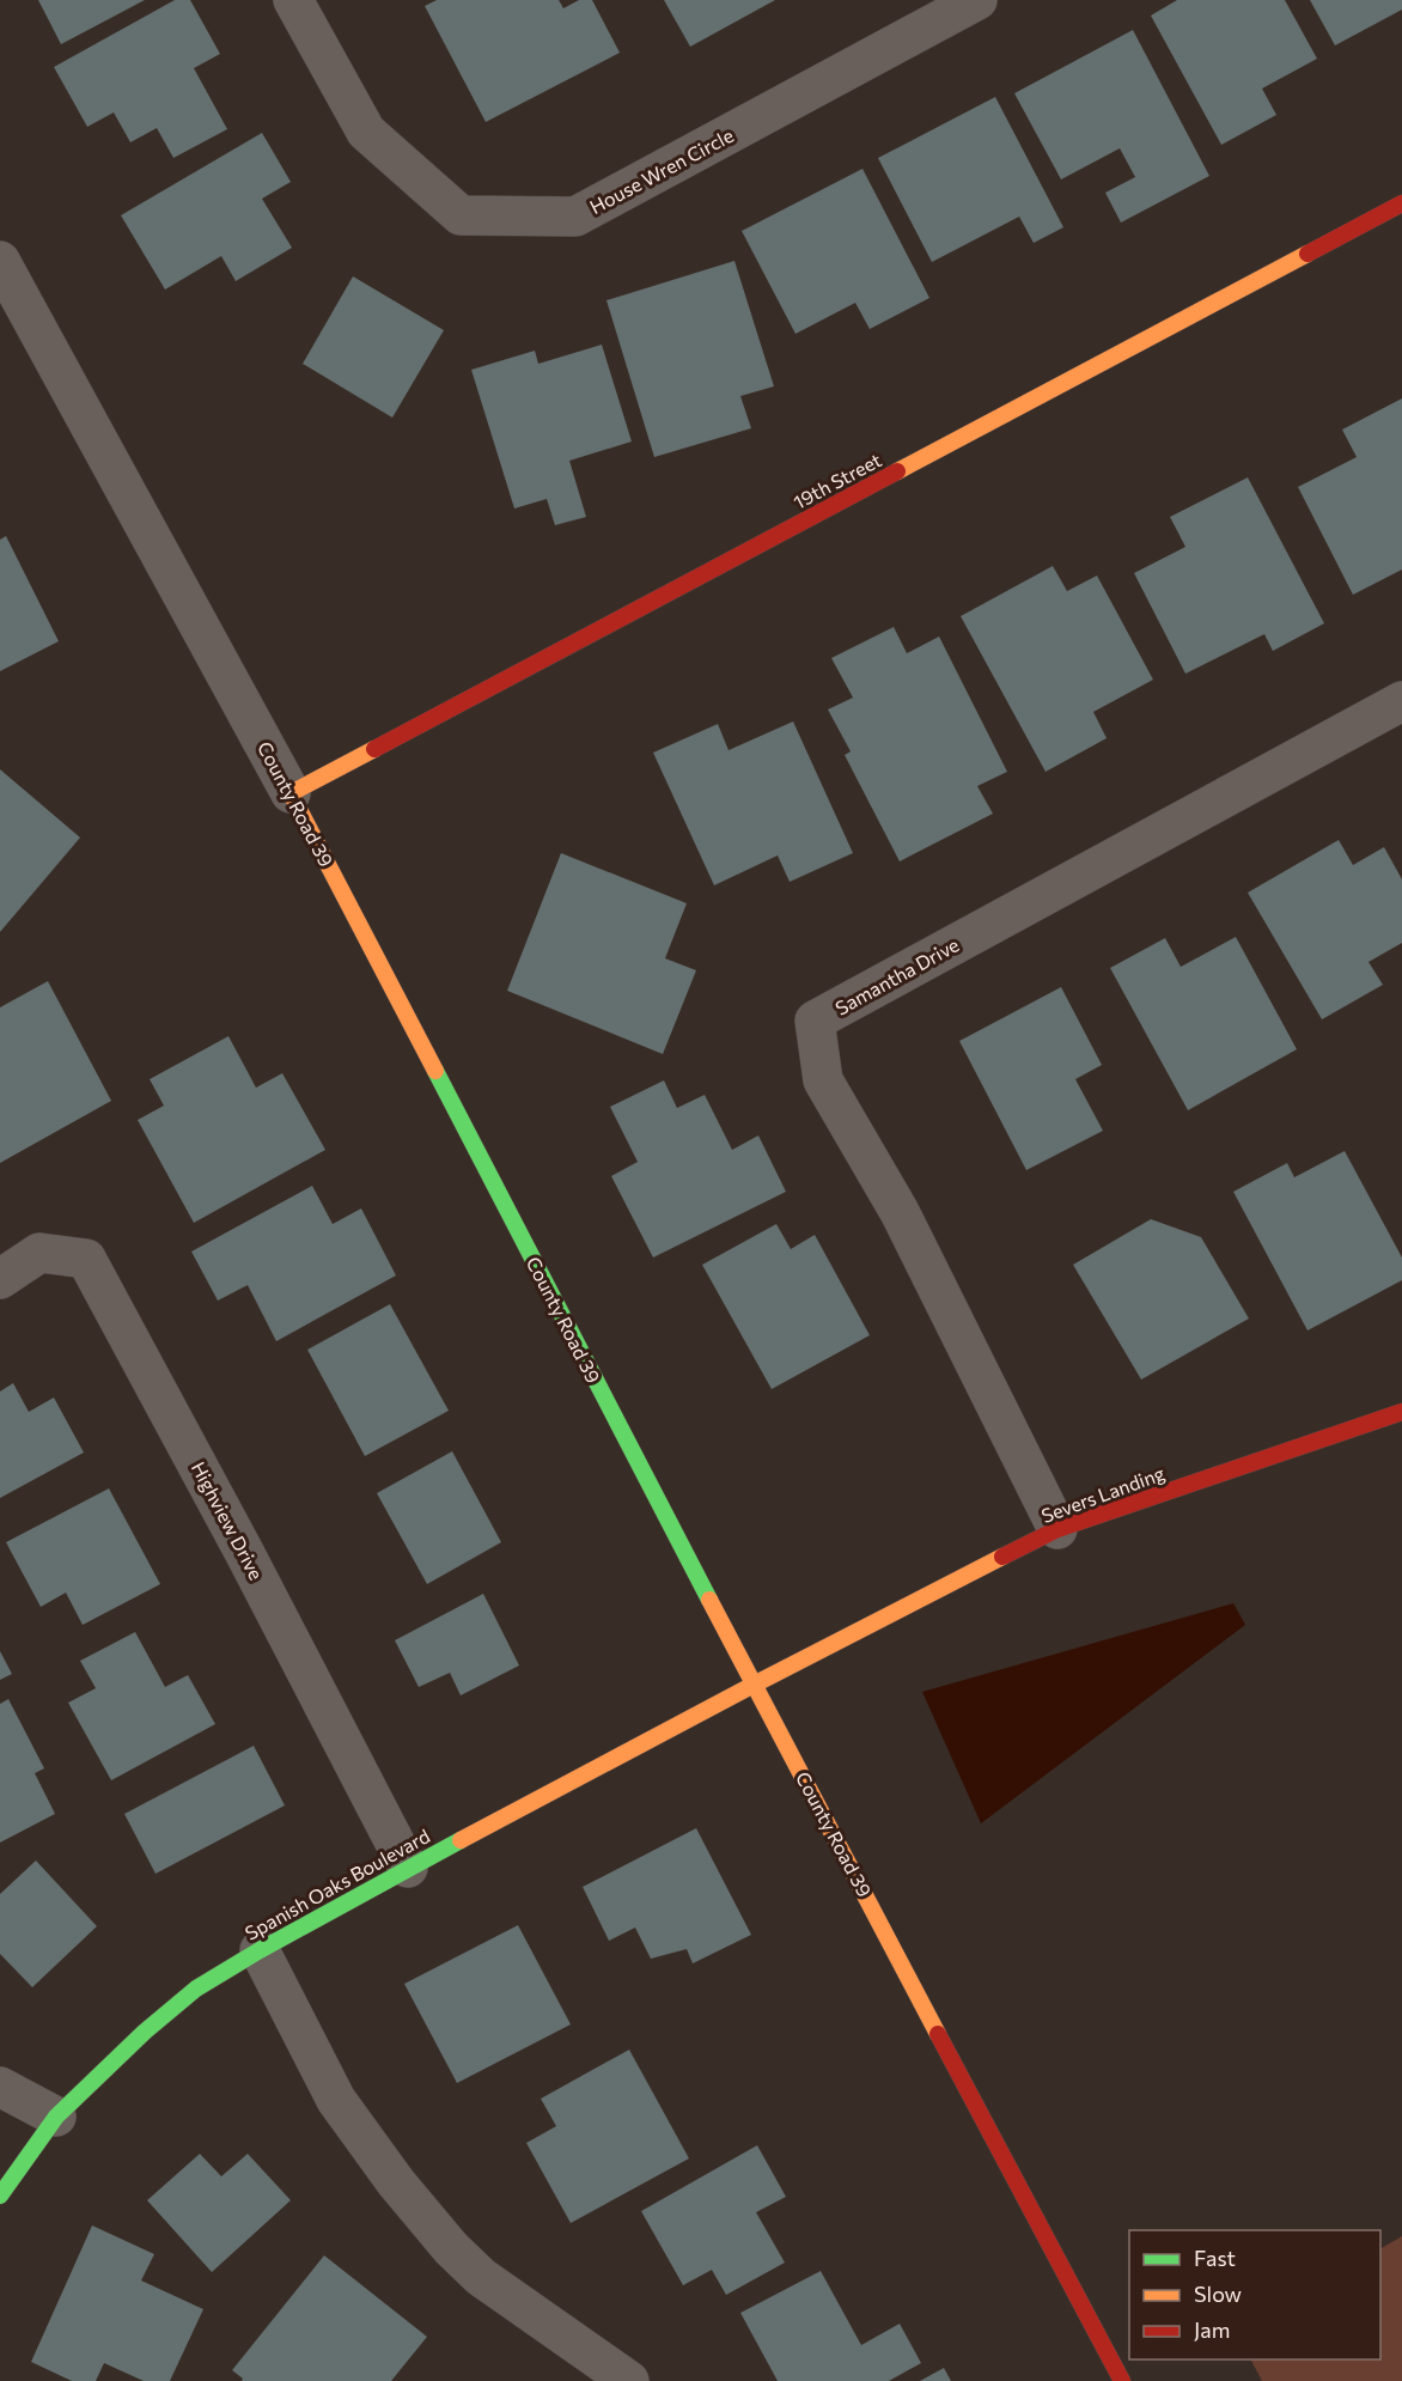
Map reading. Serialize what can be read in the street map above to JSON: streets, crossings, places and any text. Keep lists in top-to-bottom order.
{
  "streets": {
    "street": [
      "House Wren Circle",
      "19th Street",
      "County Road 39",
      "Samantha Drive",
      "Severs Landing",
      "Highview Drive",
      "Spanish Oaks Boulevard"
    ]
  },
  "crossings": [
    ["19th Street", "County Road 39"],
    ["County Road 39", "Severs Landing"],
    ["County Road 39", "Spanish Oaks Boulevard"],
    ["Samantha Drive", "Severs Landing"],
    ["Severs Landing", "Spanish Oaks Boulevard"],
    ["Highview Drive", "Spanish Oaks Boulevard"]
  ],
  "legend": ["Fast", "Slow", "Jam"]
}
